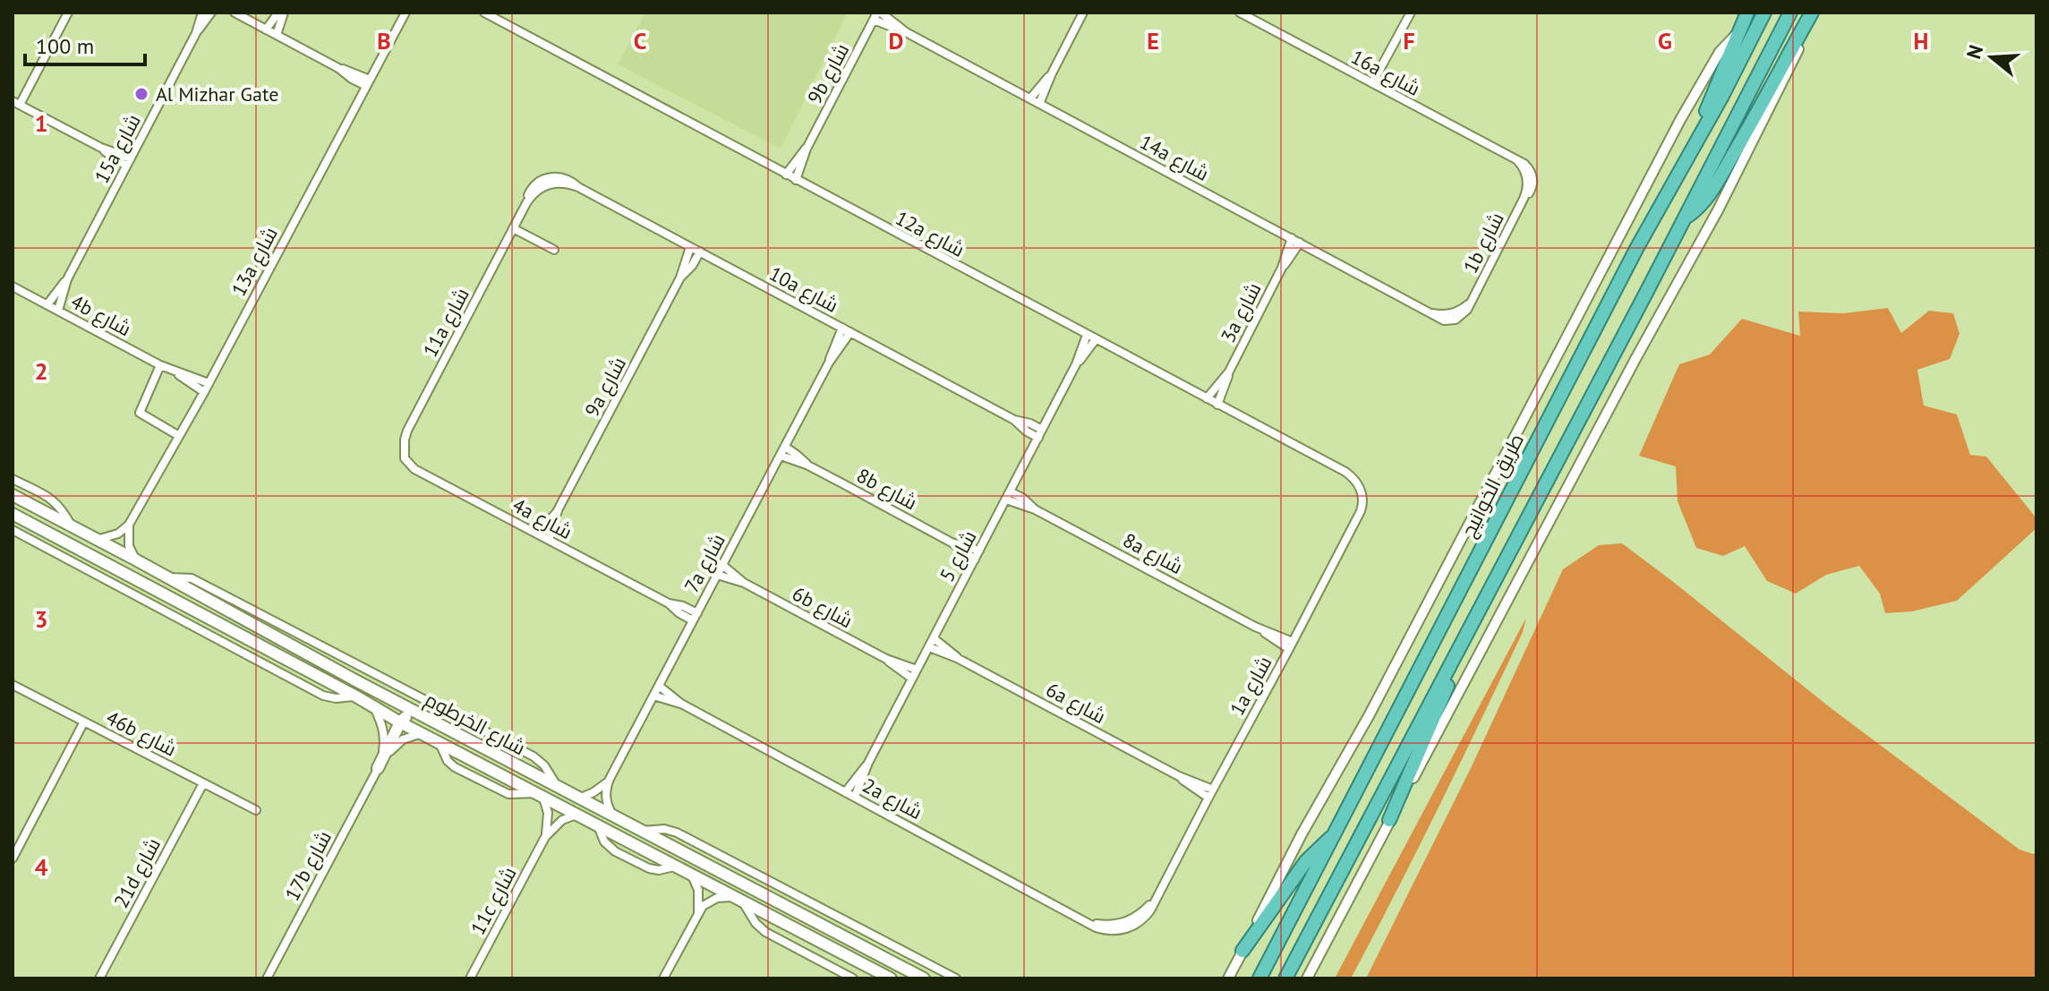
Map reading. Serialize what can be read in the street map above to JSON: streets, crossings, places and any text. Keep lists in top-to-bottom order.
{
  "streets": {
    "highway": ["طريق الخوانيج"],
    "main road": ["شارع الخرطوم"],
    "street": [
      "16a شارع",
      "9b شارع",
      "15a شارع",
      "14a شارع",
      "12a شارع",
      "1b شارع",
      "13a شارع",
      "10a شارع",
      "3a شارع",
      "4b شارع",
      "11a شارع",
      "9a شارع",
      "8b شارع",
      "4a شارع",
      "8a شارع",
      "شارع 5",
      "7a شارع",
      "6b شارع",
      "1a شارع",
      "6a شارع",
      "46b شارع",
      "2a شارع",
      "17b شارع",
      "21d شارع",
      "11c شارع"
    ]
  },
  "crossings": [
    ["16a شارع", "1b شارع"],
    ["9b شارع", "14a شارع"],
    ["9b شارع", "12a شارع"],
    ["15a شارع", "4b شارع"],
    ["14a شارع", "1b شارع"],
    ["14a شارع", "3a شارع"],
    ["12a شارع", "3a شارع"],
    ["12a شارع", "شارع 5"],
    ["12a شارع", "1a شارع"],
    ["13a شارع", "4b شارع"],
    ["10a شارع", "11a شارع"],
    ["10a شارع", "9a شارع"],
    ["10a شارع", "شارع 5"],
    ["10a شارع", "7a شارع"],
    ["11a شارع", "4a شارع"],
    ["9a شارع", "4a شارع"],
    ["8b شارع", "شارع 5"],
    ["8b شارع", "7a شارع"],
    ["4a شارع", "7a شارع"],
    ["8a شارع", "شارع 5"],
    ["8a شارع", "1a شارع"],
    ["شارع 5", "6b شارع"],
    ["شارع 5", "6a شارع"],
    ["شارع 5", "2a شارع"],
    ["7a شارع", "6b شارع"],
    ["7a شارع", "شارع الخرطوم"],
    ["7a شارع", "2a شارع"],
    ["1a شارع", "6a شارع"],
    ["1a شارع", "2a شارع"],
    ["شارع الخرطوم", "17b شارع"],
    ["شارع الخرطوم", "11c شارع"],
    ["46b شارع", "21d شارع"]
  ],
  "places": ["Al Mizhar Gate"],
  "scale_bar": "100 m",
  "north": "left",
  "grid": {
    "columns": [
      "B",
      "C",
      "D",
      "E",
      "F",
      "G",
      "H"
    ],
    "rows": [
      "1",
      "2",
      "3",
      "4"
    ]
  }
}
